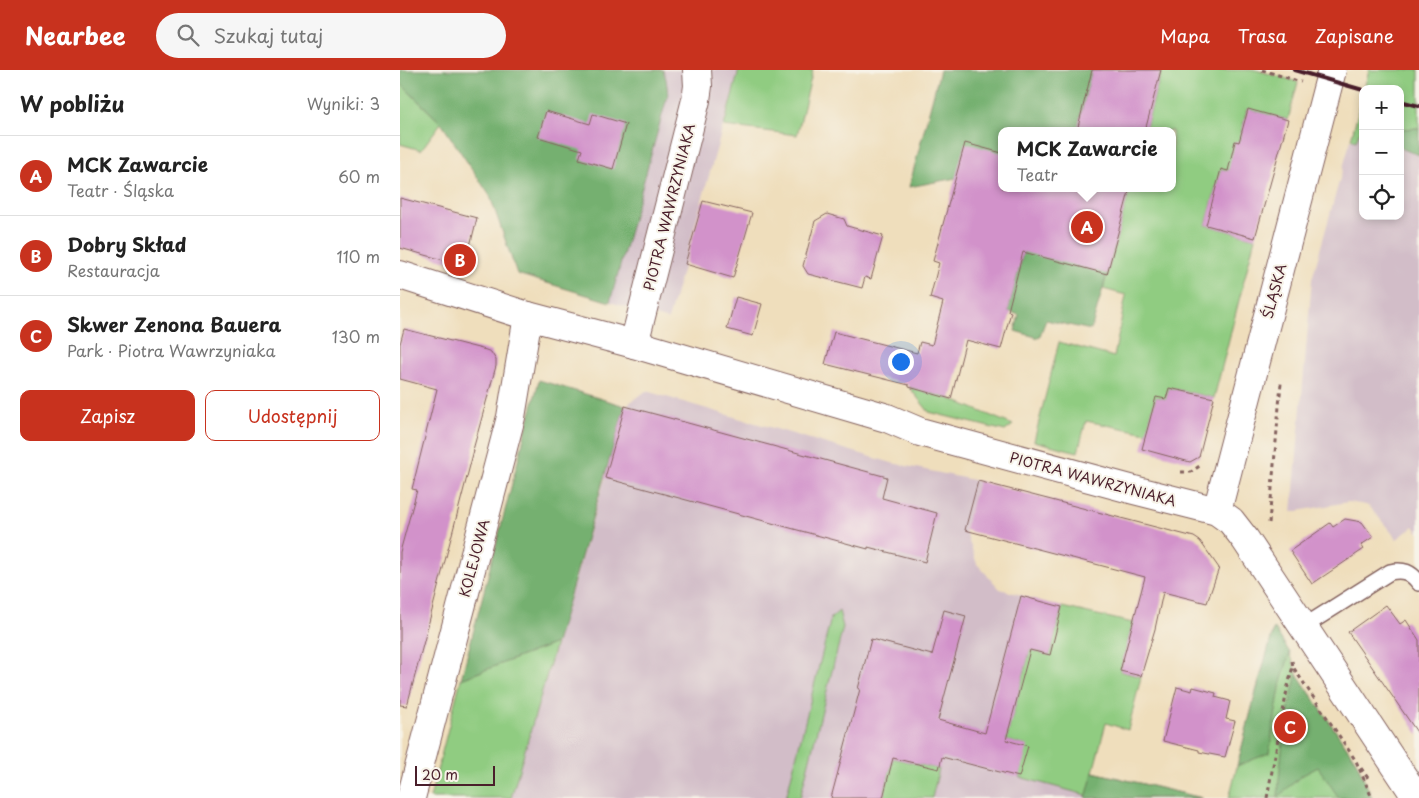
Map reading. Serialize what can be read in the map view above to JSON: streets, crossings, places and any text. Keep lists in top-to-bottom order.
{
  "streets": {
    "street": ["PIOTRA WAWRZYNIAKA", "ŚLĄSKA", "KOLEJOWA"]
  },
  "crossings": [
    ["PIOTRA WAWRZYNIAKA", "ŚLĄSKA"],
    ["PIOTRA WAWRZYNIAKA", "KOLEJOWA"]
  ],
  "scale_bar": "20 m",
  "page": {
    "header": "Nearbee",
    "search": "Szukaj tutaj",
    "nav": ["Mapa", "Trasa", "Zapisane"],
    "heading": ["W pobliżu", "Wyniki: 3"],
    "map_buttons": ["+", "−"],
    "popup": ["MCK Zawarcie", "Teatr"],
    "list": [
      {
        "mark": "A",
        "name": "MCK Zawarcie",
        "note": "Teatr · Śląska",
        "value": "60 m"
      },
      {
        "mark": "B",
        "name": "Dobry Skład",
        "note": "Restauracja",
        "value": "110 m"
      },
      {
        "mark": "C",
        "name": "Skwer Zenona Bauera",
        "note": "Park · Piotra Wawrzyniaka",
        "value": "130 m"
      }
    ],
    "pins": ["A", "B", "C"],
    "buttons": ["Zapisz", "Udostępnij"],
    "scale": "20 m"
  }
}
